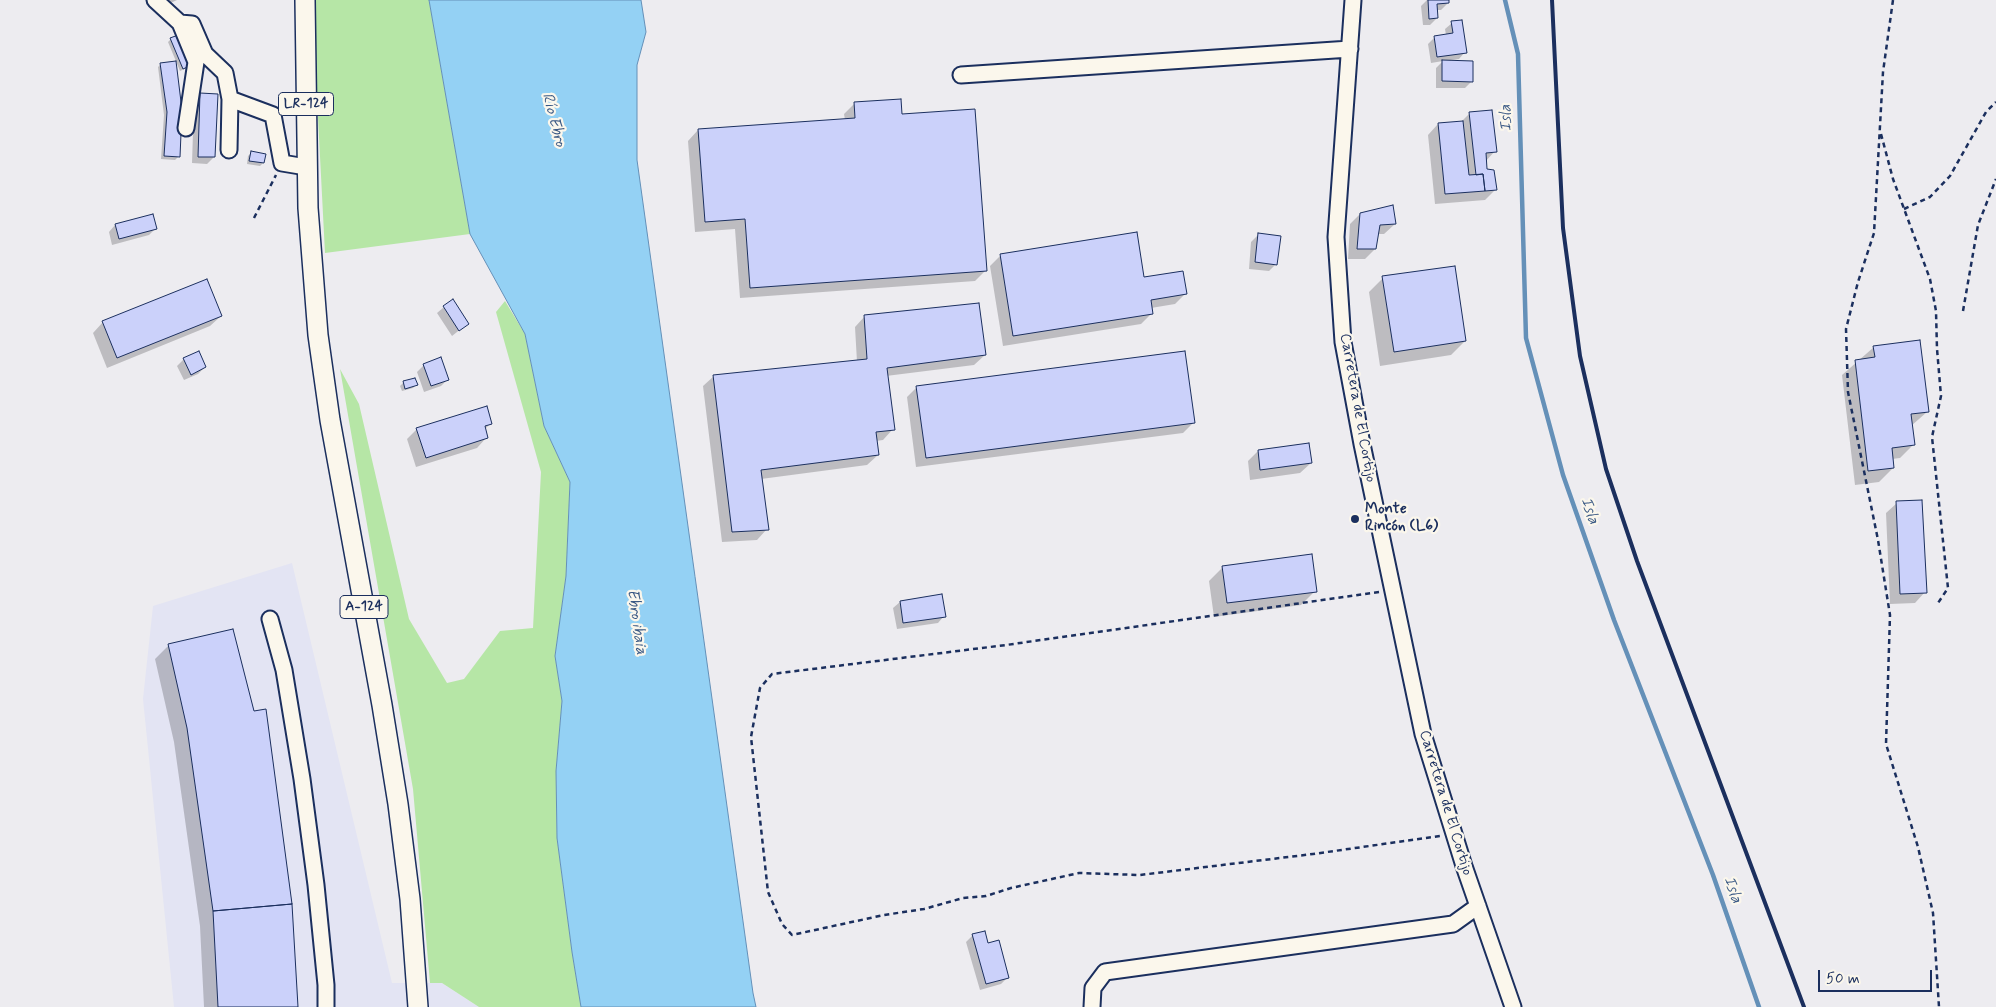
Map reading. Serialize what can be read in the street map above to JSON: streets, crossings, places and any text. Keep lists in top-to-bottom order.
{
  "streets": {
    "main road": ["LR-124", "A-124"],
    "street": ["Carretera de El Cortijo"]
  },
  "crossings": [
    ["LR-124", "A-124"]
  ],
  "water": ["Isla", "Río Ebro", "Ebro ibaia"],
  "places": ["Monte Rincón (L6)"],
  "scale_bar": "50 m"
}
